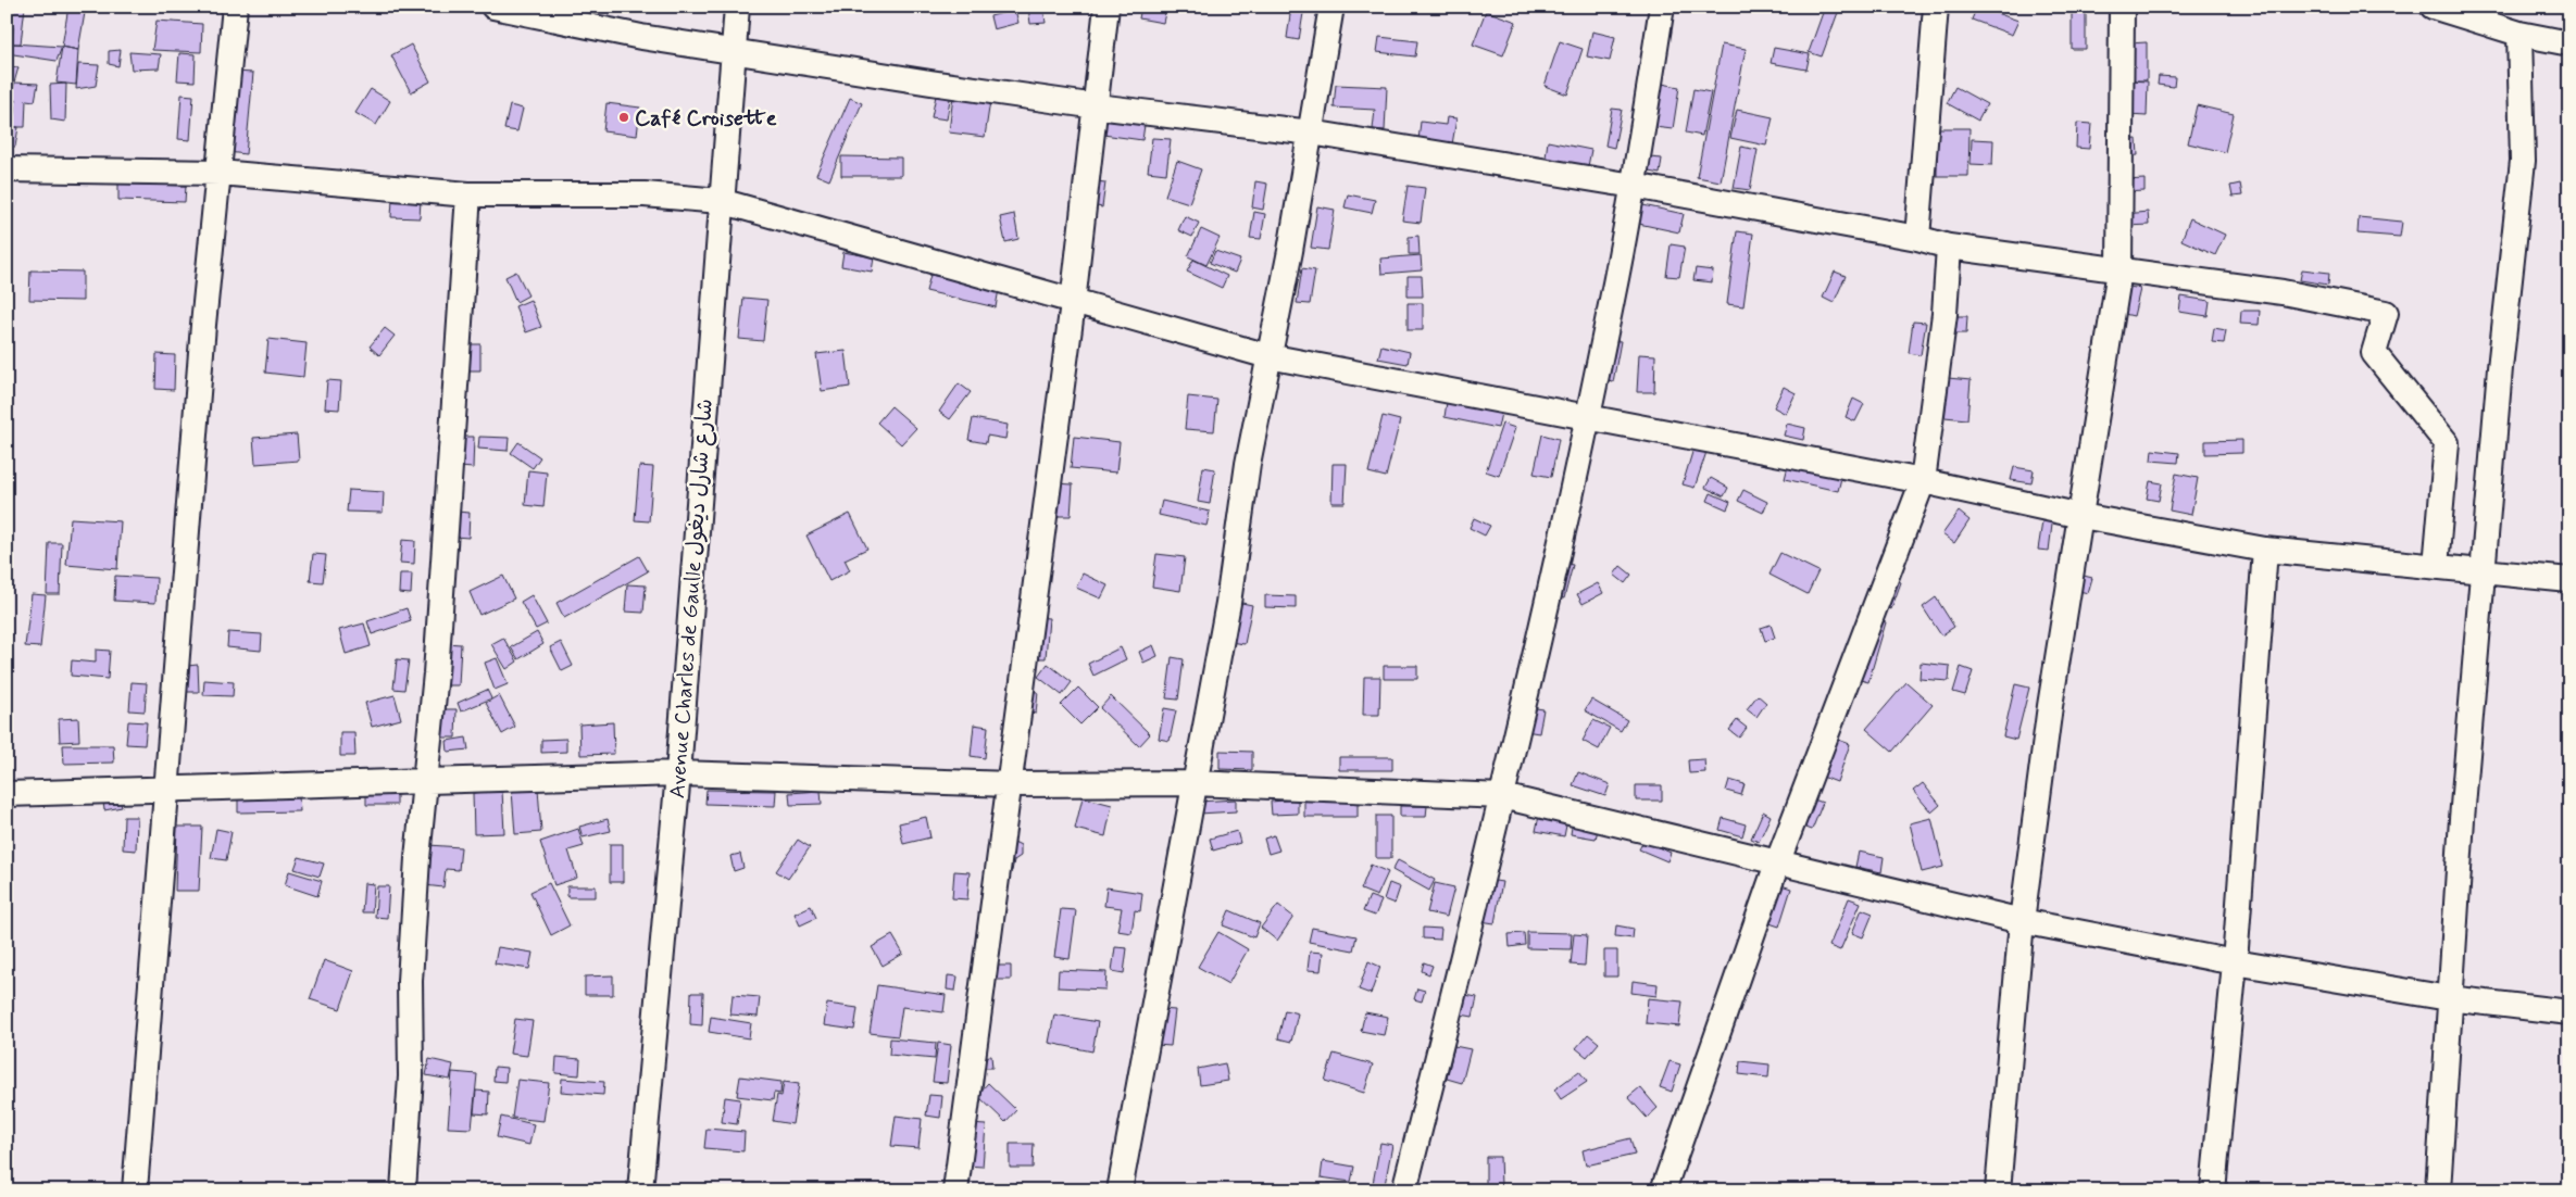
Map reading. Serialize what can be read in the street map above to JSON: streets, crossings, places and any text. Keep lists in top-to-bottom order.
{
  "streets": {
    "street": ["Avenue Charles de Gaulle شارع شارل ديغول"]
  },
  "places": ["Café Croisette"]
}
